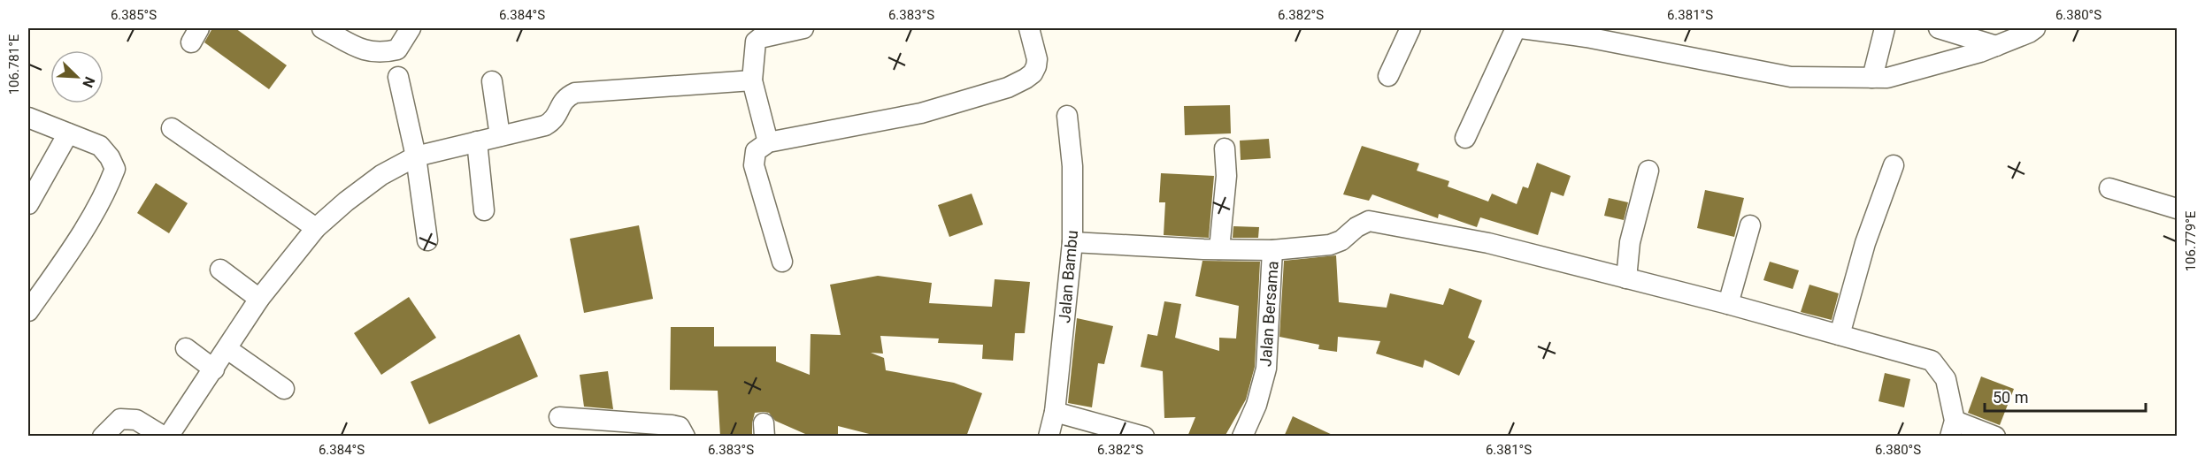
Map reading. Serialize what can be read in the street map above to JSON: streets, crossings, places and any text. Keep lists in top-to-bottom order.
{
  "streets": {
    "street": ["Jalan Bambu", "Jalan Bersama"]
  },
  "scale_bar": "50 m",
  "north": "bottom right",
  "coordinates": [
    "6.385°S",
    "6.384°S",
    "6.383°S",
    "6.382°S",
    "6.381°S",
    "6.380°S",
    "106.781°E",
    "106.779°E"
  ]
}
